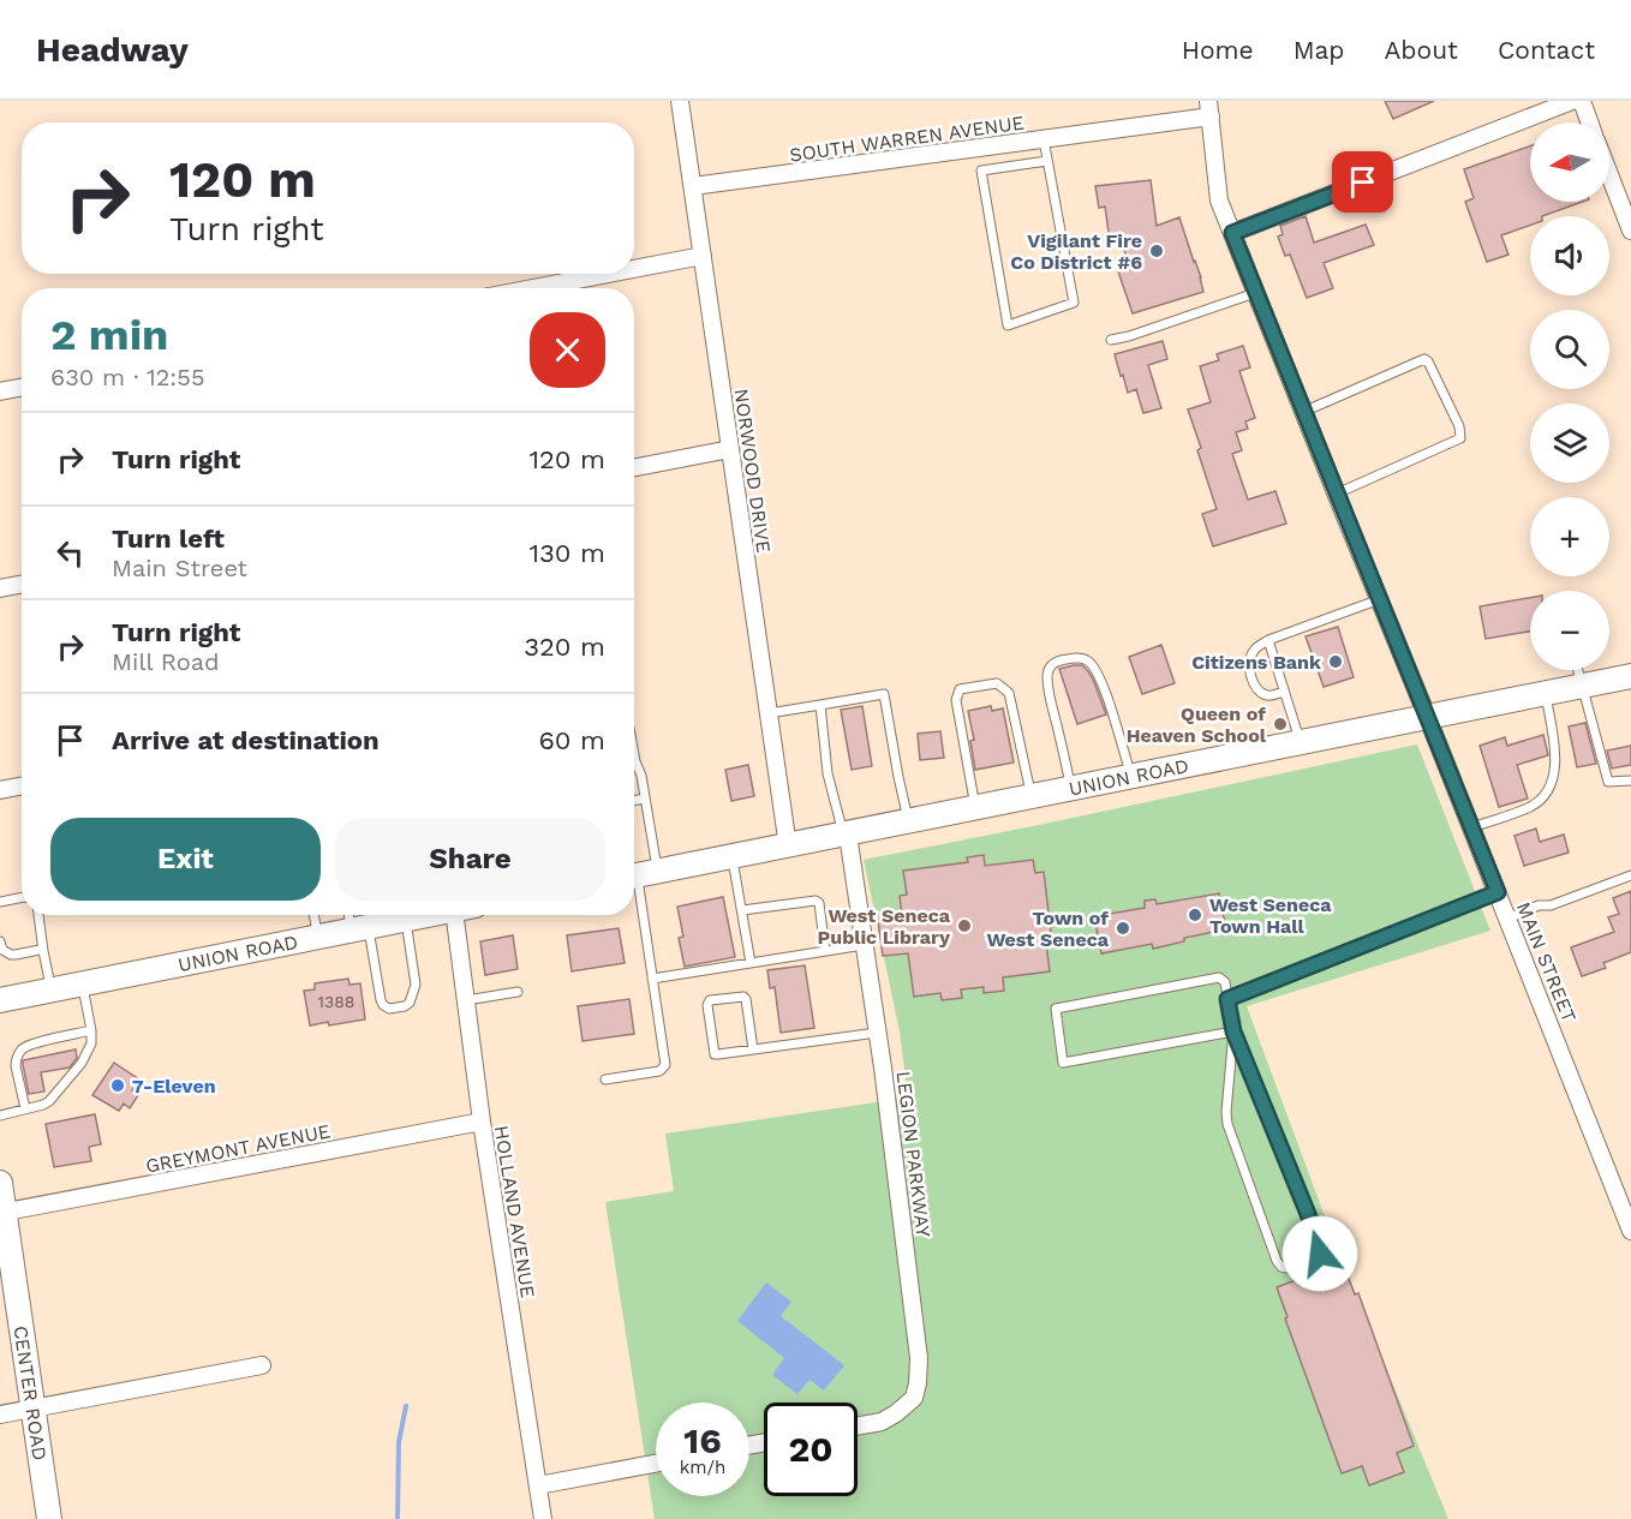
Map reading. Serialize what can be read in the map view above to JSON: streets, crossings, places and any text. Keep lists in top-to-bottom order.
{
  "streets": {
    "main road": ["UNION ROAD", "CENTER ROAD"],
    "street": [
      "SOUTH WARREN AVENUE",
      "NORWOOD DRIVE",
      "MAIN STREET",
      "GREYMONT AVENUE",
      "LEGION PARKWAY",
      "HOLLAND AVENUE"
    ]
  },
  "crossings": [
    ["SOUTH WARREN AVENUE", "NORWOOD DRIVE"],
    ["SOUTH WARREN AVENUE", "MAIN STREET"],
    ["NORWOOD DRIVE", "UNION ROAD"],
    ["UNION ROAD", "MAIN STREET"],
    ["UNION ROAD", "LEGION PARKWAY"],
    ["GREYMONT AVENUE", "HOLLAND AVENUE"],
    ["GREYMONT AVENUE", "CENTER ROAD"]
  ],
  "places": [
    "Vigilant Fire Co District #6",
    "Citizens Bank",
    "Queen of Heaven School",
    "West Seneca Town Hall",
    "West Seneca Public Library",
    "Town of West Seneca",
    "7-Eleven"
  ],
  "house_numbers": ["1388"],
  "north": "left",
  "page": {
    "header": "Headway",
    "nav": [
      "Home",
      "Map",
      "About",
      "Contact"
    ],
    "map_buttons": ["+", "−"],
    "turn": ["120 m", "Turn right"],
    "heading": ["2 min", "630 m · 12:55"],
    "list": [
      {
        "name": "Turn right",
        "value": "120 m"
      },
      {
        "name": "Turn left",
        "note": "Main Street",
        "value": "130 m"
      },
      {
        "name": "Turn right",
        "note": "Mill Road",
        "value": "320 m"
      },
      {
        "name": "Arrive at destination",
        "value": "60 m"
      }
    ],
    "buttons": ["Exit", "Share"],
    "speed": "16 km/h",
    "limit": "20"
  }
}
